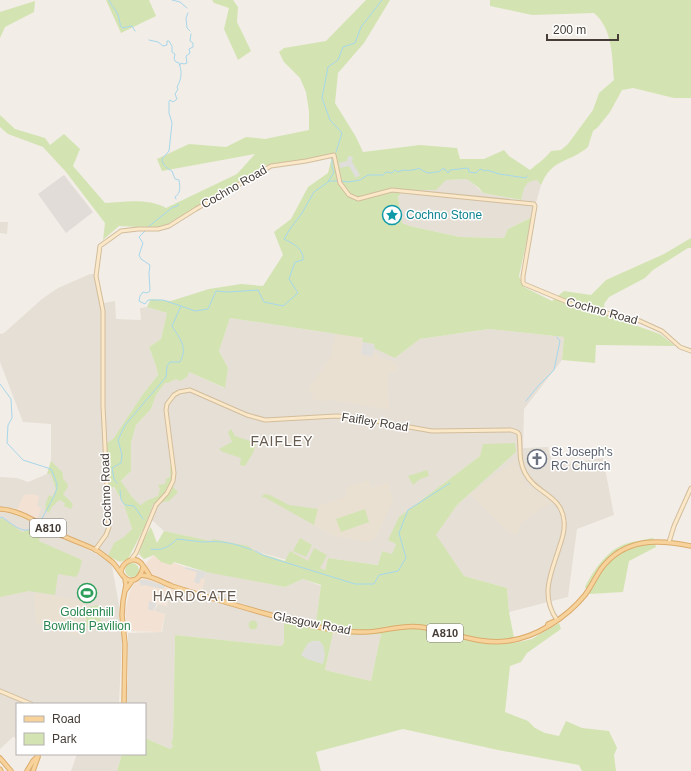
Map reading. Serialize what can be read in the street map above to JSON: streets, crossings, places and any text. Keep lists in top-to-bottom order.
{
  "streets": {
    "main road": ["A810", "Glasgow Road"],
    "street": ["Cochno Road", "Faifley Road"]
  },
  "crossings": [
    ["Cochno Road", "A810"],
    ["Faifley Road", "A810"],
    ["Faifley Road", "Glasgow Road"],
    ["A810", "Glasgow Road"]
  ],
  "districts": ["FAIFLEY", "HARDGATE"],
  "places": {
    "place": ["Cochno Stone"],
    "church": ["St Joseph's RC Church"],
    "sports": ["Goldenhill Bowling Pavilion"]
  },
  "legend": ["Road", "Park"],
  "scale_bar": "200 m"
}
